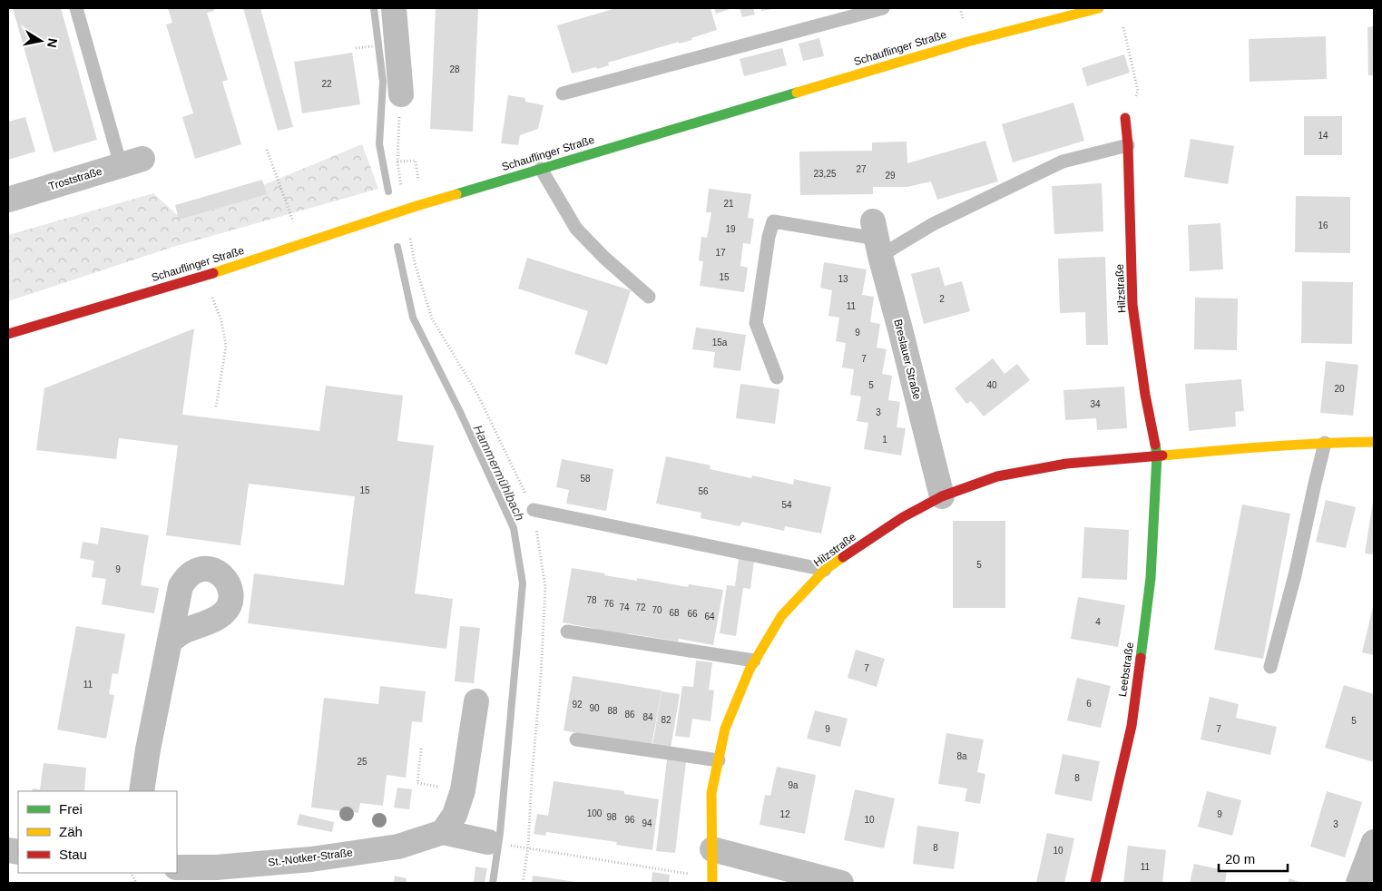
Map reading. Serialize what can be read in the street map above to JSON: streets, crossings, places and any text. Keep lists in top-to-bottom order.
{
  "streets": {
    "street": [
      "Schauflinger Straße",
      "Troststraße",
      "Hilzstraße",
      "Breslauer Straße",
      "Leebstraße",
      "St.-Notker-Straße"
    ]
  },
  "crossings": [
    ["Hilzstraße", "Breslauer Straße"],
    ["Hilzstraße", "Leebstraße"]
  ],
  "water": ["Hammermühlbach"],
  "house_numbers": [
    "28",
    "22",
    "14",
    "27",
    "23,25",
    "29",
    "21",
    "16",
    "19",
    "17",
    "15",
    "13",
    "2",
    "11",
    "9",
    "15a",
    "7",
    "5",
    "40",
    "20",
    "34",
    "3",
    "1",
    "58",
    "15",
    "56",
    "54",
    "5",
    "9",
    "78",
    "76",
    "74",
    "72",
    "70",
    "68",
    "66",
    "64",
    "4",
    "7",
    "11",
    "6",
    "92",
    "90",
    "88",
    "86",
    "84",
    "82",
    "5",
    "9",
    "7",
    "8a",
    "25",
    "8",
    "9a",
    "100",
    "12",
    "9",
    "98",
    "96",
    "10",
    "94",
    "3",
    "8",
    "10",
    "11"
  ],
  "legend": ["Frei", "Zäh", "Stau"],
  "scale_bar": "20 m",
  "north": "right"
}
